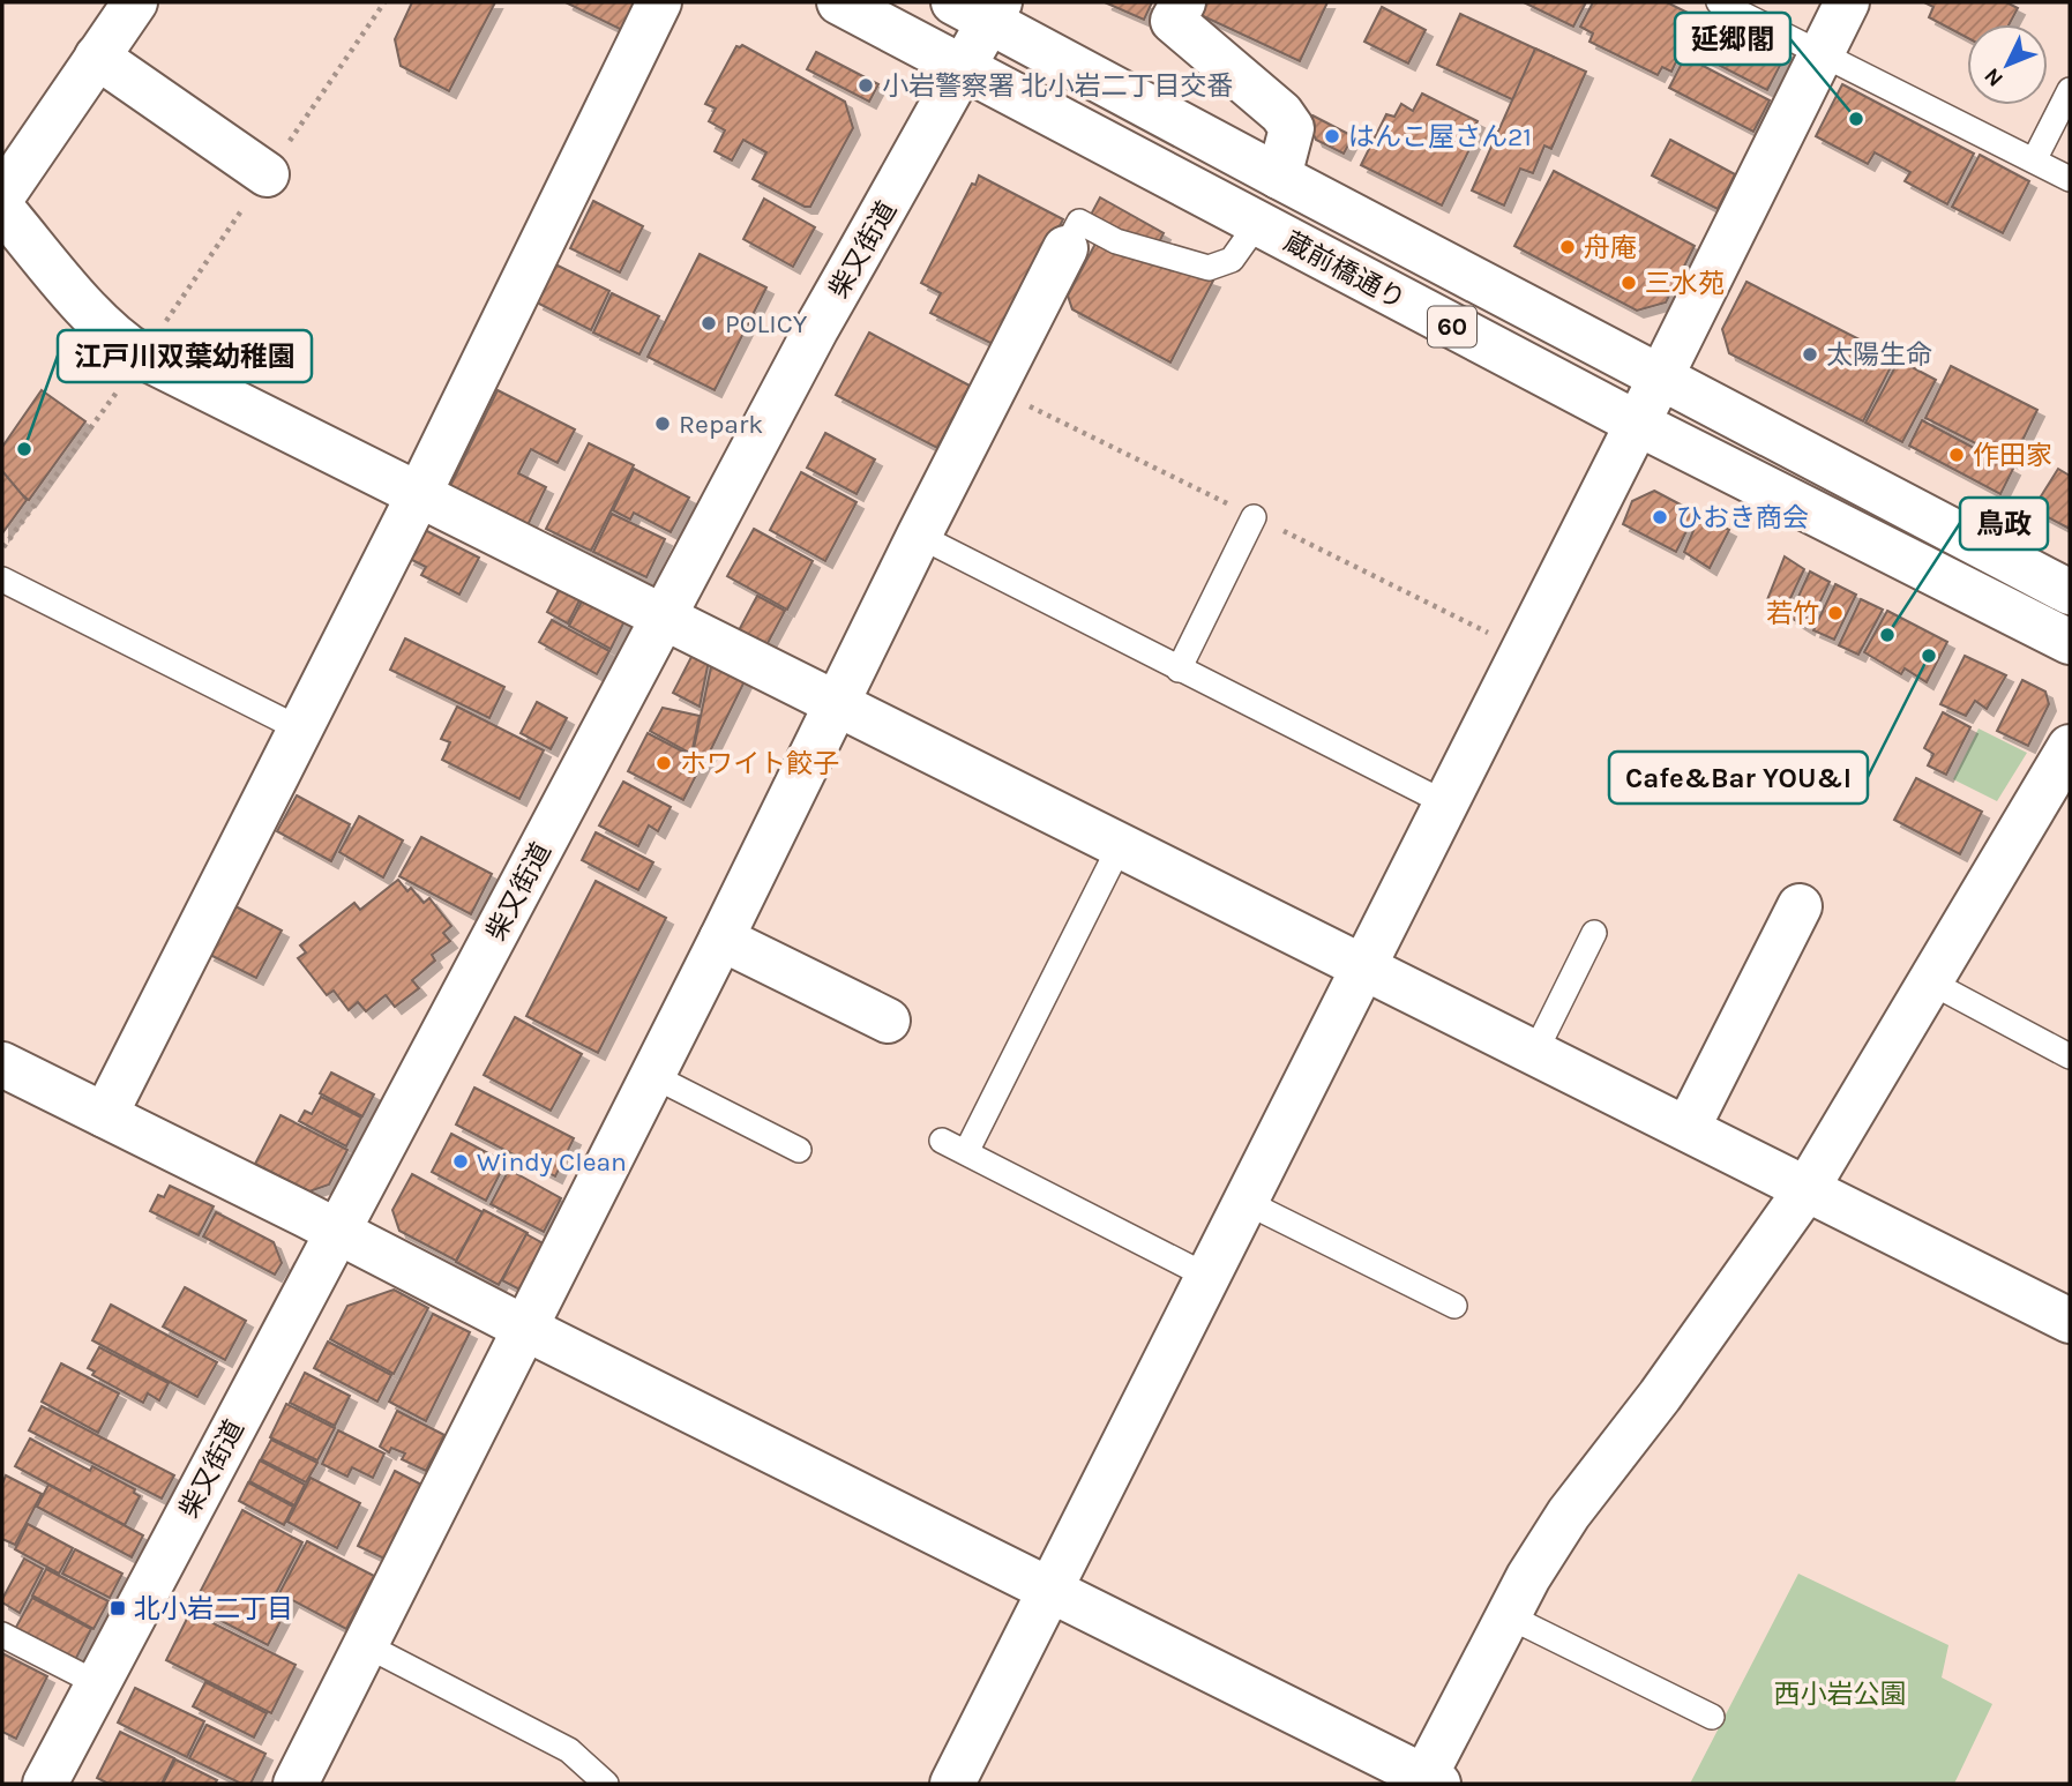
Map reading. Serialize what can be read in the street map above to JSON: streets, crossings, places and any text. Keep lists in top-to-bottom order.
{
  "streets": {
    "street": ["柴又街道", "蔵前橋通り", "60"]
  },
  "crossings": [
    ["柴又街道", "蔵前橋通り"]
  ],
  "parks": ["西小岩公園"],
  "places": {
    "other": [
      "小岩警察署 北小岩二丁目交番",
      "延郷閣",
      "はんこ屋さん21",
      "舟庵",
      "三水苑",
      "POLICY",
      "太陽生命",
      "Repark",
      "江戸川双葉幼稚園",
      "作田家",
      "ひおき商会",
      "若竹",
      "鳥政",
      "Cafe&Bar YOU&I",
      "ホワイト餃子",
      "Windy Clean"
    ],
    "transit": ["北小岩二丁目"]
  },
  "north": "bottom left"
}
